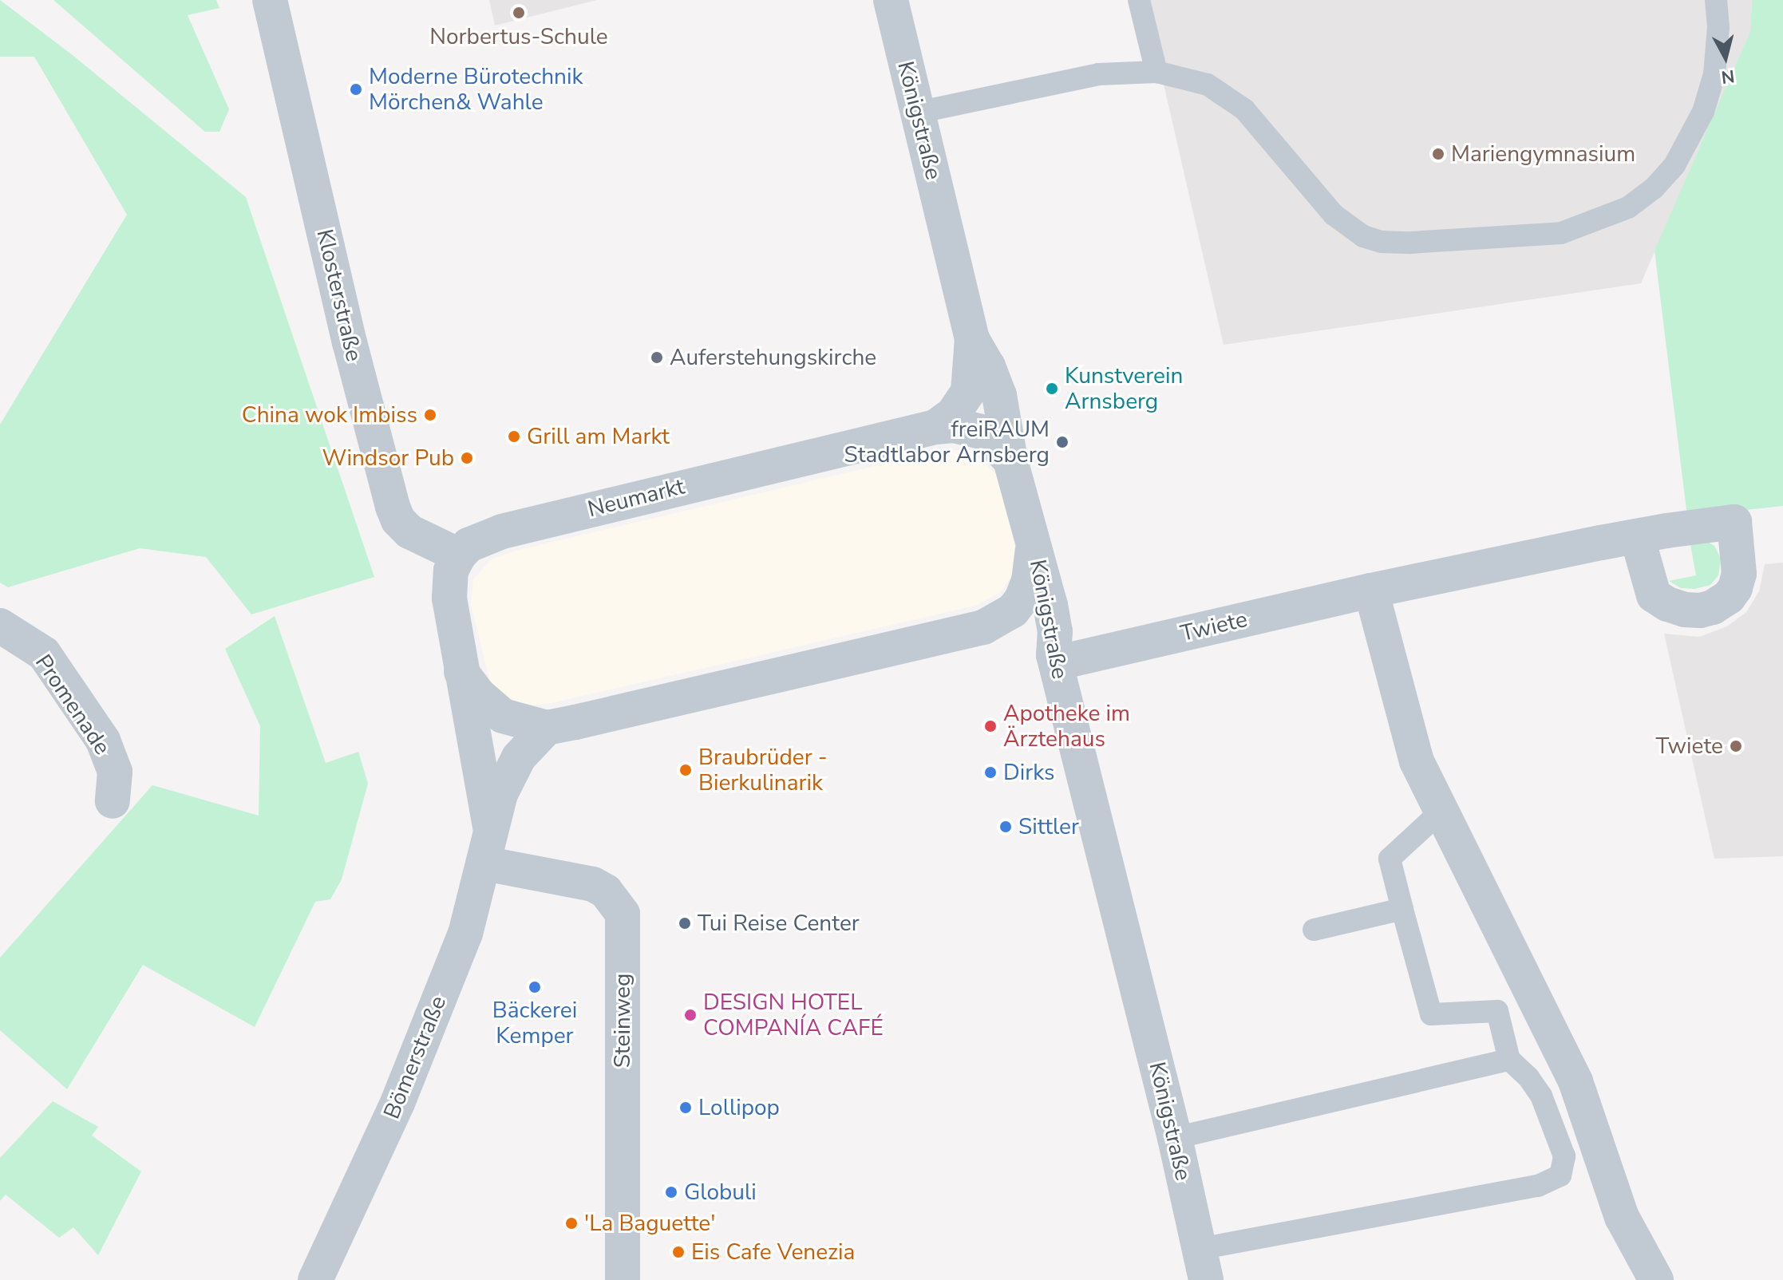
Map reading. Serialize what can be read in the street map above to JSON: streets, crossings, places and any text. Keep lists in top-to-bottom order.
{
  "streets": {
    "street": [
      "Königstraße",
      "Klosterstraße",
      "Neumarkt",
      "Twiete",
      "Promenade",
      "Steinweg",
      "Bömerstraße"
    ]
  },
  "crossings": [
    ["Königstraße", "Neumarkt"],
    ["Königstraße", "Twiete"],
    ["Klosterstraße", "Neumarkt"],
    ["Steinweg", "Bömerstraße"]
  ],
  "places": [
    "Norbertus-Schule",
    "Moderne Bürotechnik Mörchen& Wahle",
    "Mariengymnasium",
    "Auferstehungskirche",
    "Kunstverein Arnsberg",
    "China wok Imbiss",
    "Grill am Markt",
    "freiRAUM Stadtlabor Arnsberg",
    "Windsor Pub",
    "Apotheke im Ärztehaus",
    "Twiete",
    "Braubrüder - Bierkulinarik",
    "Dirks",
    "Sittler",
    "Tui Reise Center",
    "Bäckerei Kemper",
    "DESIGN HOTEL COMPANÍA CAFÉ",
    "Lollipop",
    "Globuli",
    "'La Baguette'",
    "Eis Cafe Venezia"
  ],
  "north": "bottom"
}
